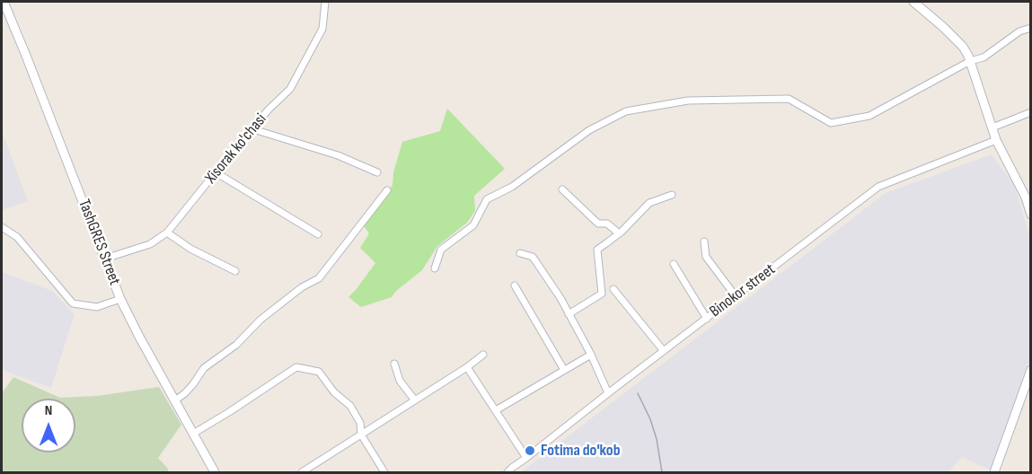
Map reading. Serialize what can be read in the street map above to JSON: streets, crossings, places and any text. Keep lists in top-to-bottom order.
{
  "streets": {
    "main road": ["TashGRES Street"],
    "street": ["Xisorak ko'chasi", "Binokor street"]
  },
  "crossings": [
    ["Xisorak ko'chasi", "TashGRES Street"]
  ],
  "places": ["Fotima do'kob"],
  "north": "top"
}
